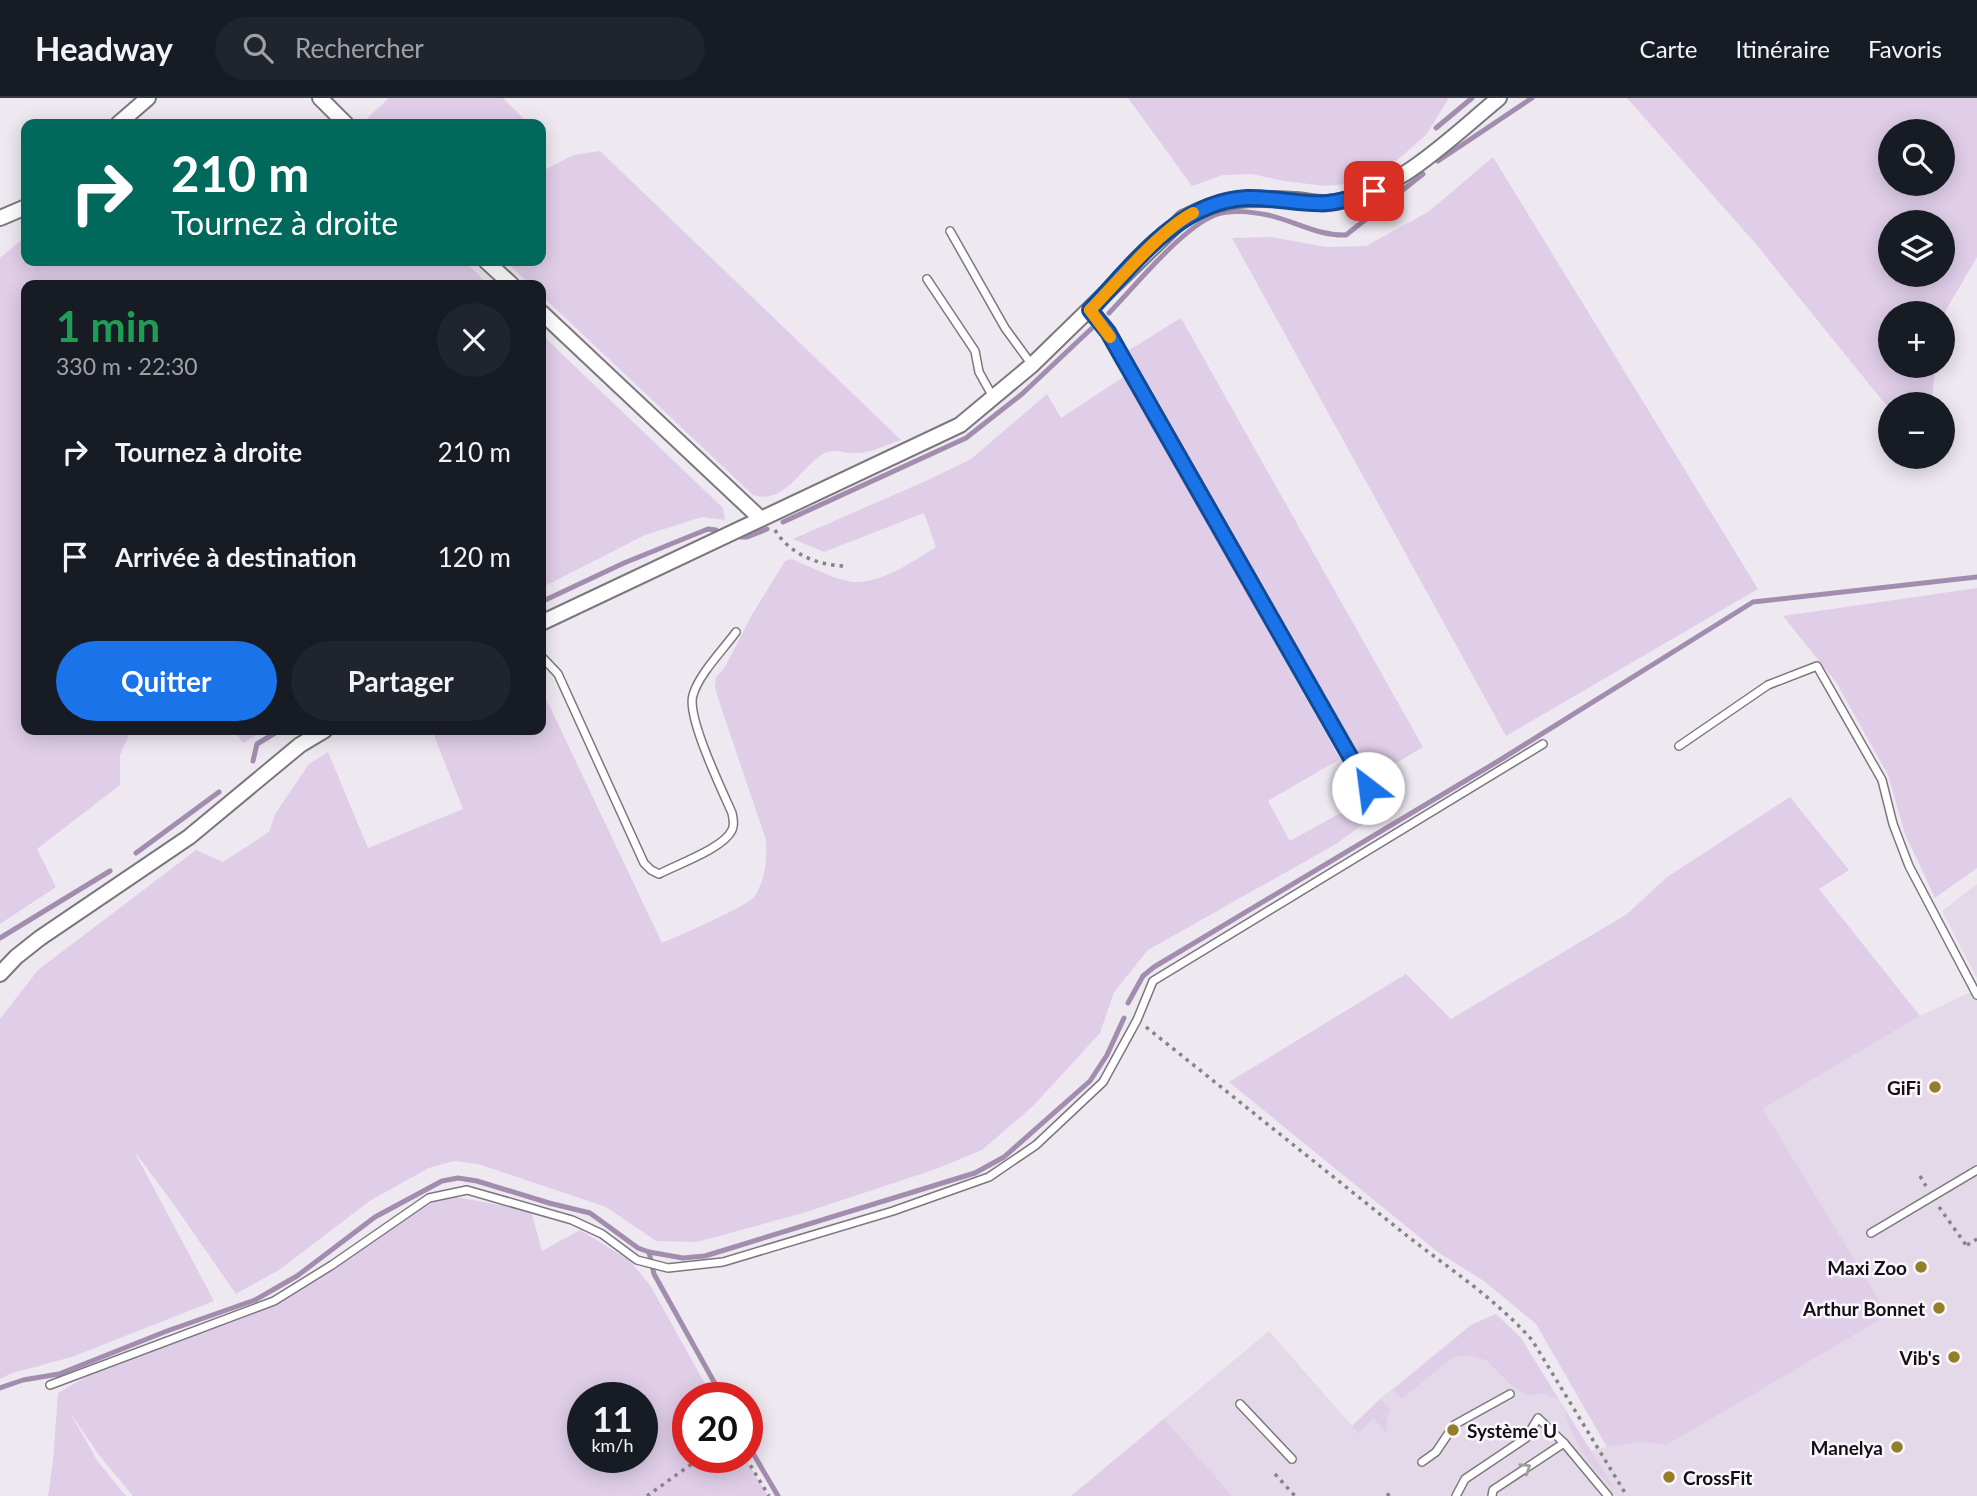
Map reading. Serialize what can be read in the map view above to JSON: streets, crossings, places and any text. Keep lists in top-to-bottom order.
{
  "places": [
    "GiFi",
    "Maxi Zoo",
    "Arthur Bonnet",
    "Vib's",
    "Système U",
    "Manelya",
    "CrossFit"
  ],
  "page": {
    "header": "Headway",
    "search": "Rechercher",
    "nav": ["Carte", "Itinéraire", "Favoris"],
    "map_buttons": ["+", "−"],
    "turn": ["210 m", "Tournez à droite"],
    "heading": ["1 min", "330 m · 22:30"],
    "list": [
      {
        "name": "Tournez à droite",
        "value": "210 m"
      },
      {
        "name": "Arrivée à destination",
        "value": "120 m"
      }
    ],
    "buttons": ["Quitter", "Partager"],
    "speed": "11 km/h",
    "limit": "20"
  }
}
